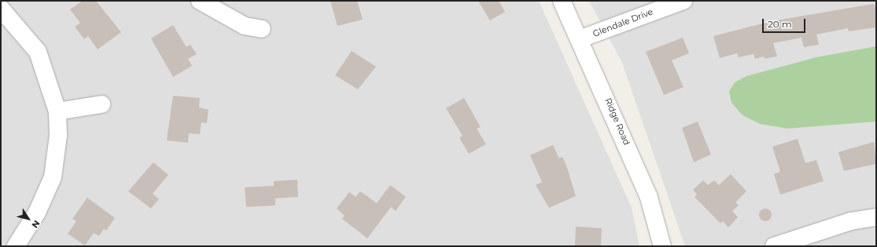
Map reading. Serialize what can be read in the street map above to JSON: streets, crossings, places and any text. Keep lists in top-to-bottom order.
{
  "streets": {
    "street": ["Glendale Drive", "Ridge Road"]
  },
  "crossings": [
    ["Glendale Drive", "Ridge Road"]
  ],
  "scale_bar": "20 m",
  "north": "bottom right"
}
